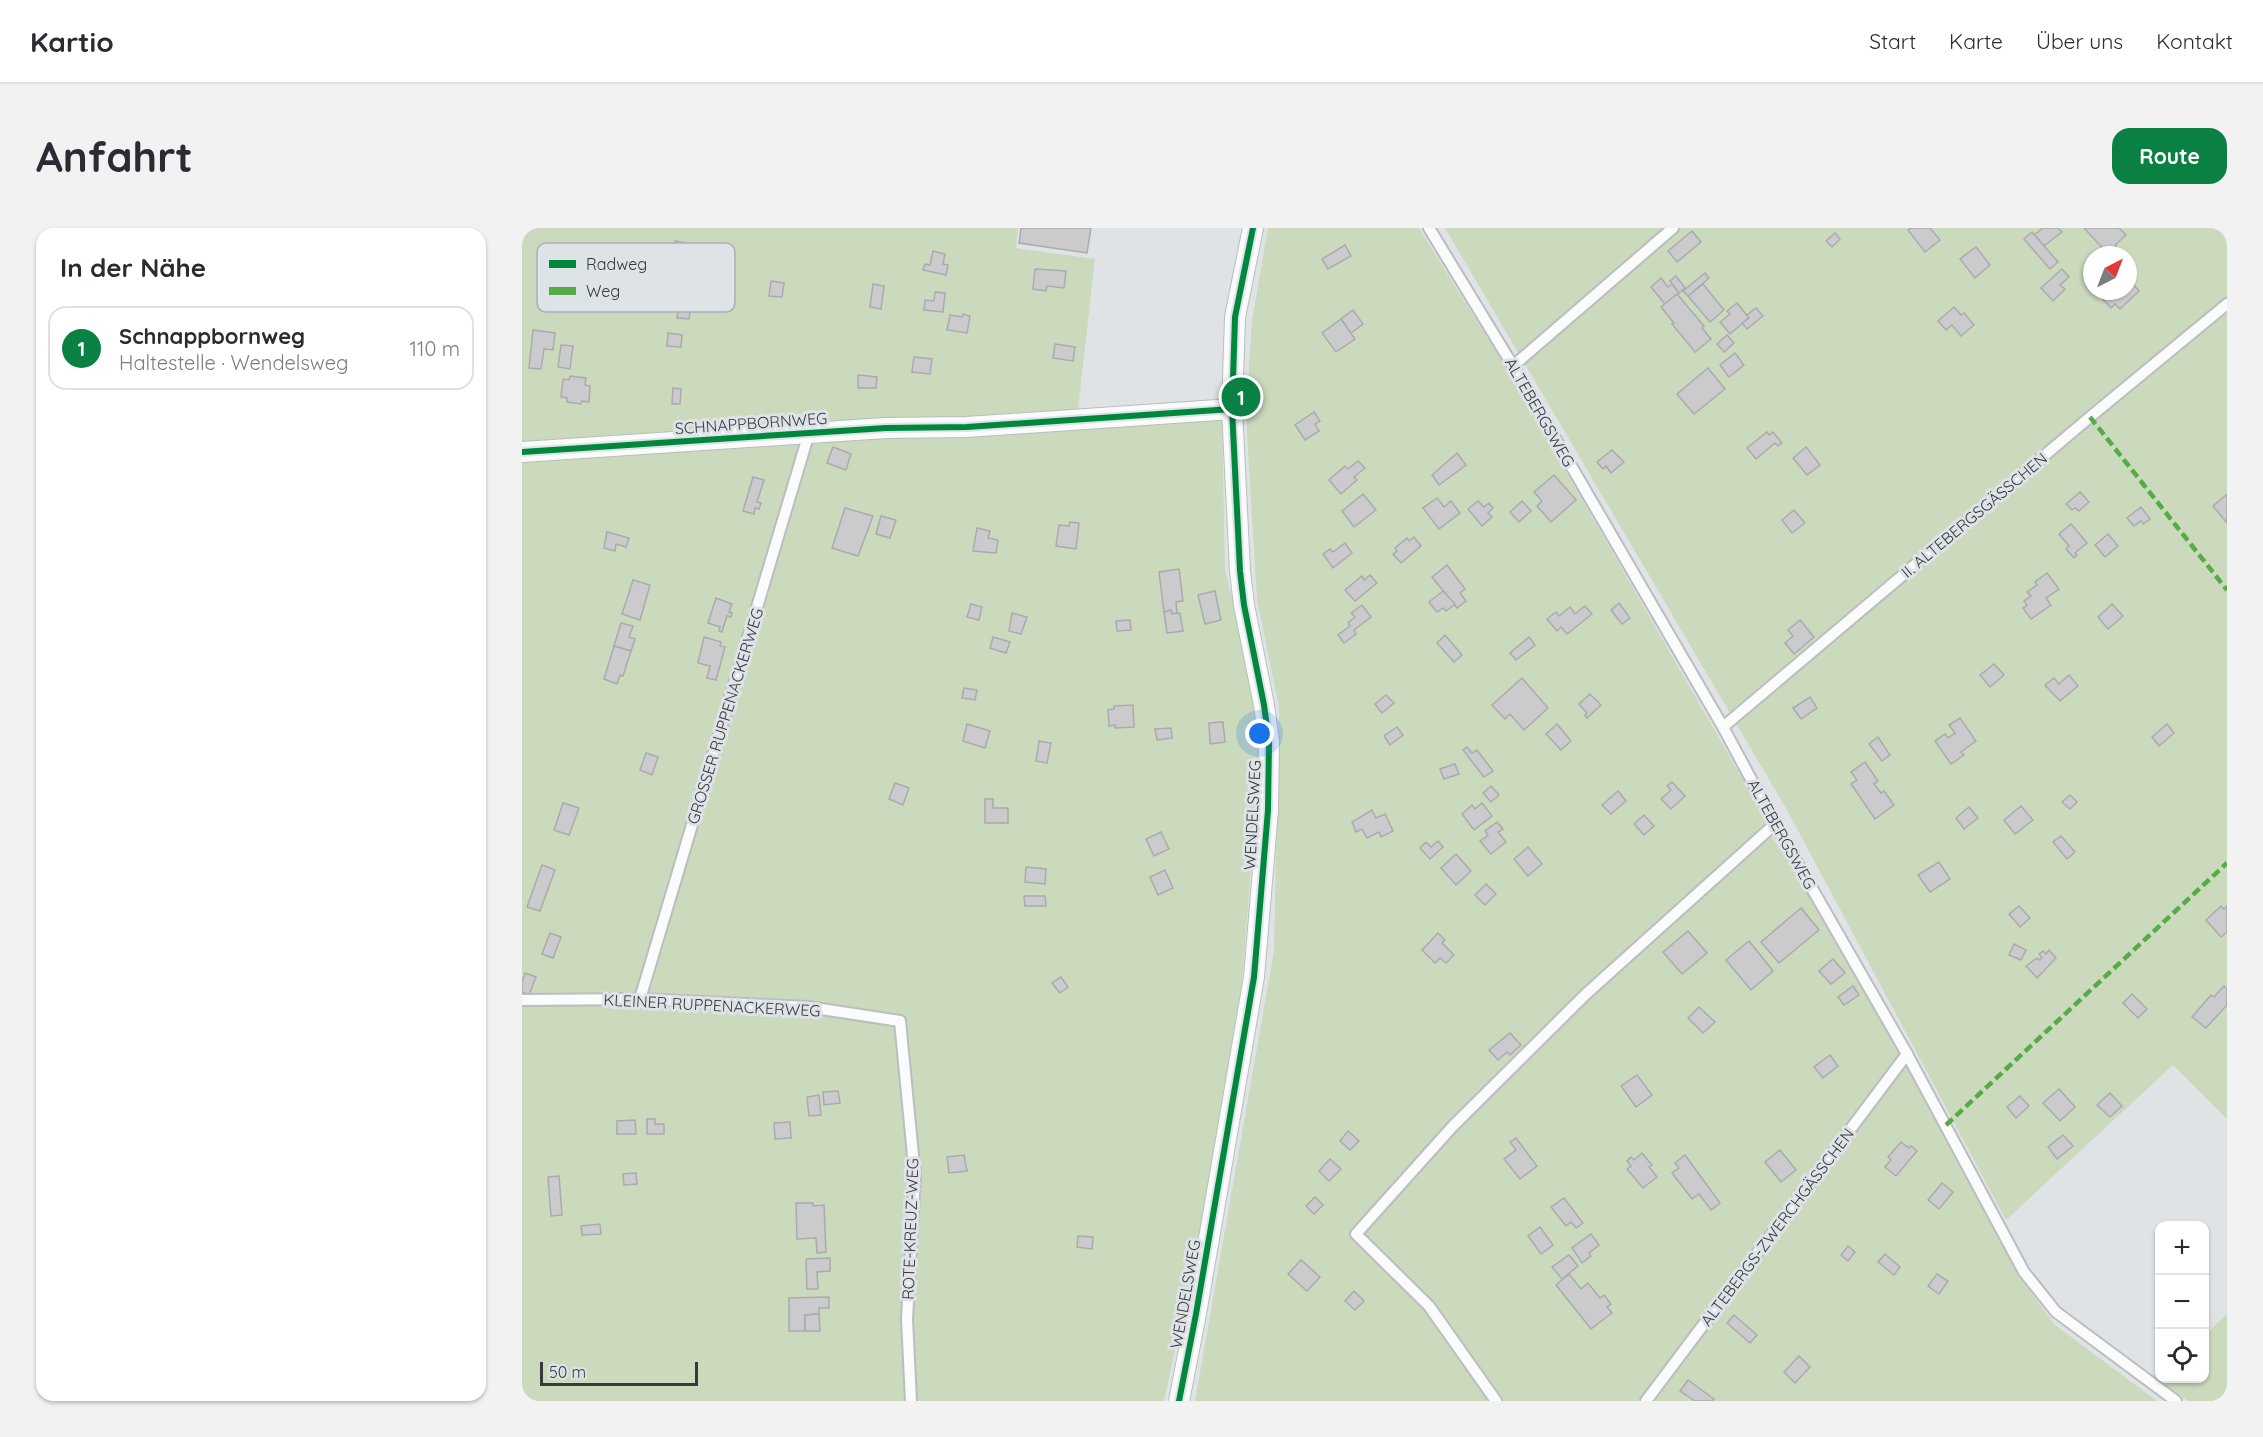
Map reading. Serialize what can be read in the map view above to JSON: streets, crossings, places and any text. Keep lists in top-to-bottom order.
{
  "streets": {
    "street": ["SCHNAPPBORNWEG", "WENDELSWEG"],
    "lane": [
      "ALTEBERGSWEG",
      "II. ALTEBERGSGÄSSCHEN",
      "GROSSER RUPPENACKERWEG",
      "KLEINER RUPPENACKERWEG",
      "ALTEBERGS-ZWERCHGÄSSCHEN",
      "ROTE-KREUZ-WEG"
    ]
  },
  "crossings": [
    ["ALTEBERGSWEG", "II. ALTEBERGSGÄSSCHEN"],
    ["ALTEBERGSWEG", "ALTEBERGS-ZWERCHGÄSSCHEN"],
    ["SCHNAPPBORNWEG", "GROSSER RUPPENACKERWEG"],
    ["SCHNAPPBORNWEG", "WENDELSWEG"],
    ["GROSSER RUPPENACKERWEG", "KLEINER RUPPENACKERWEG"],
    ["KLEINER RUPPENACKERWEG", "ROTE-KREUZ-WEG"]
  ],
  "legend": ["Radweg", "Weg"],
  "scale_bar": "50 m",
  "north": "top right",
  "page": {
    "header": "Kartio",
    "nav": [
      "Start",
      "Karte",
      "Über uns",
      "Kontakt"
    ],
    "buttons": "Route",
    "title": "Anfahrt",
    "heading": "In der Nähe",
    "list": [
      {
        "mark": "1",
        "name": "Schnappbornweg",
        "note": "Haltestelle · Wendelsweg",
        "value": "110 m"
      }
    ],
    "pins": "1",
    "map_buttons": ["+", "−"],
    "scale": "50 m"
  }
}
